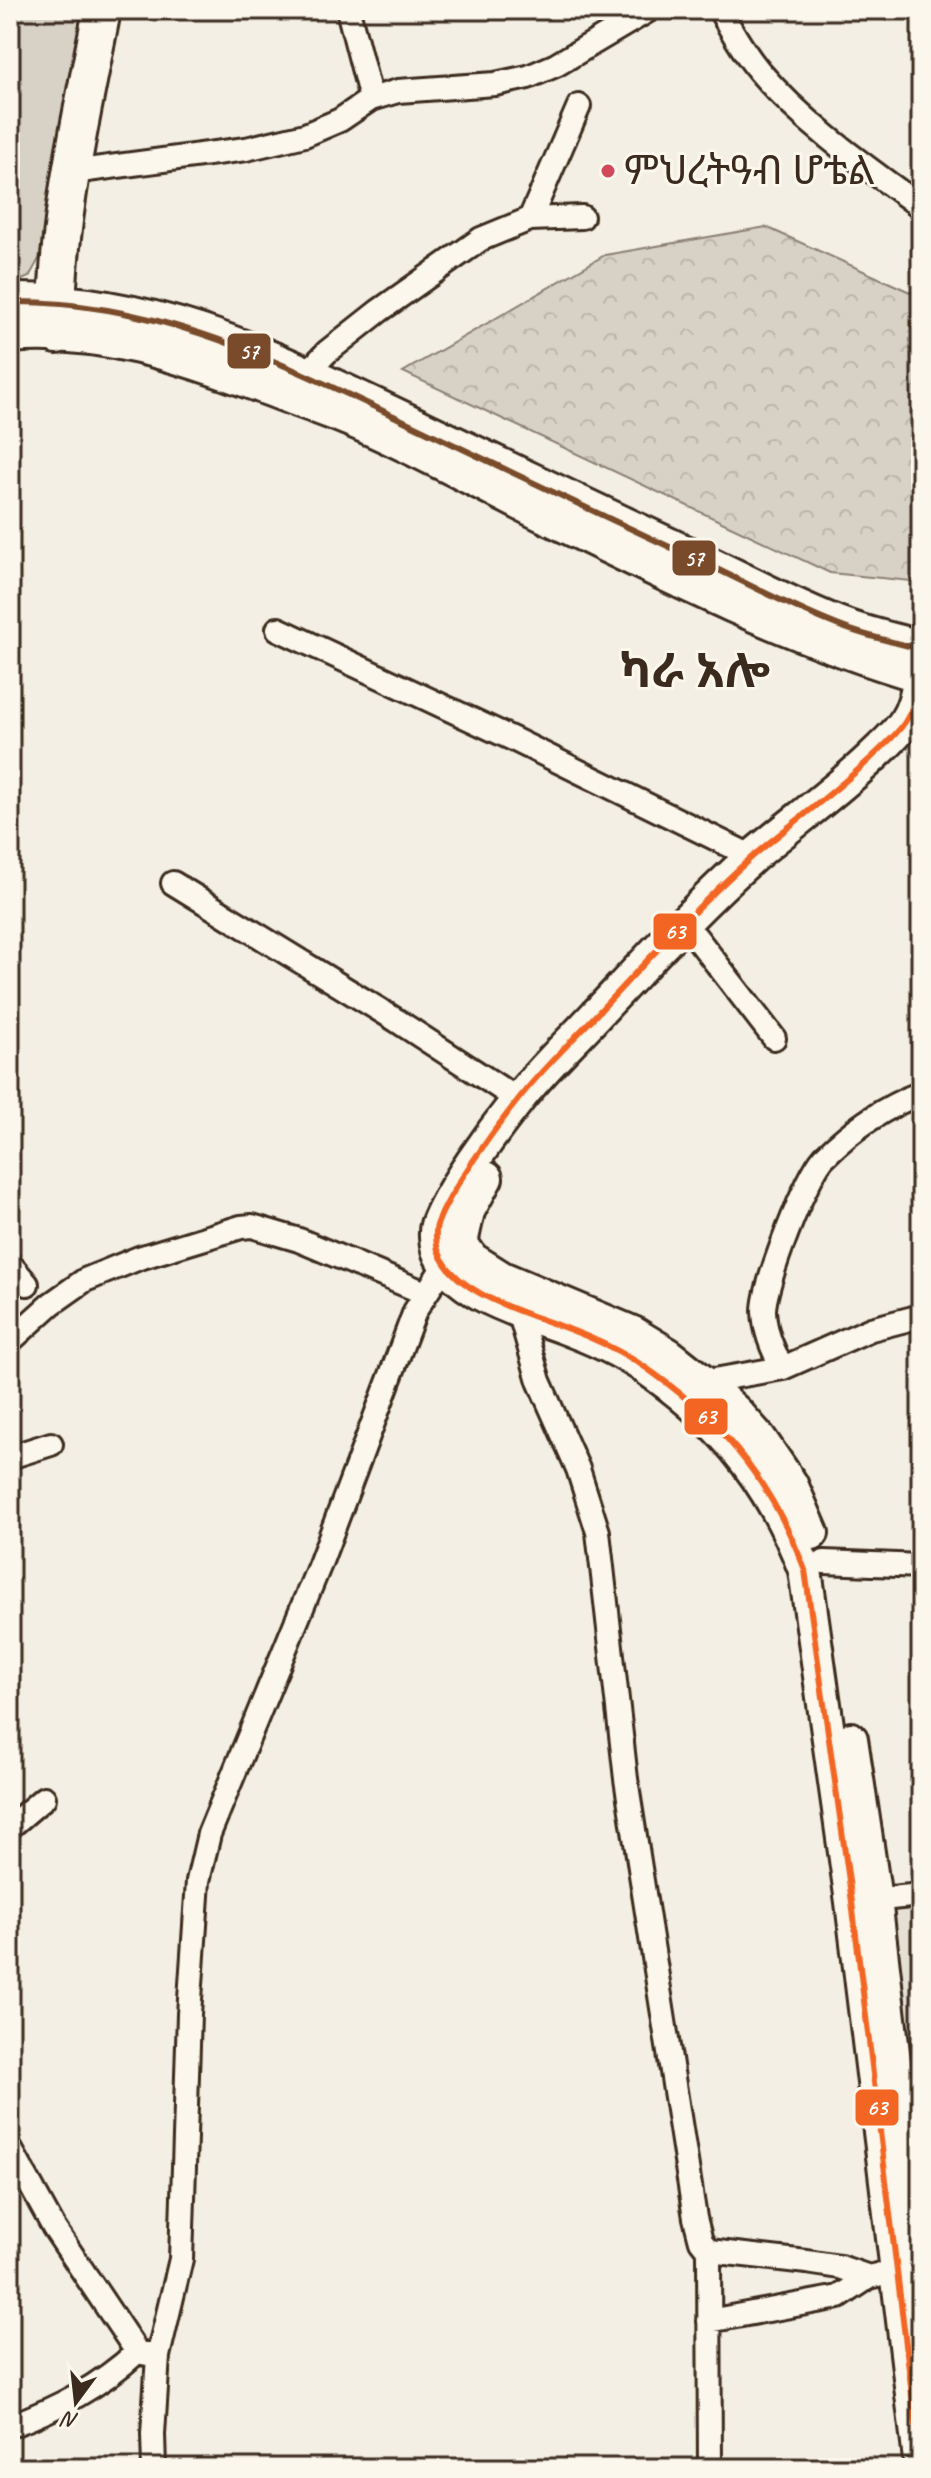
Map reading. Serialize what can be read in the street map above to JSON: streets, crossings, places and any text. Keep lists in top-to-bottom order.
{
  "districts": ["ካራ አሎ"],
  "places": ["ምህረትዓብ ሆቴል"],
  "lines": ["transit line 57", "transit line 63"],
  "north": "bottom"
}
